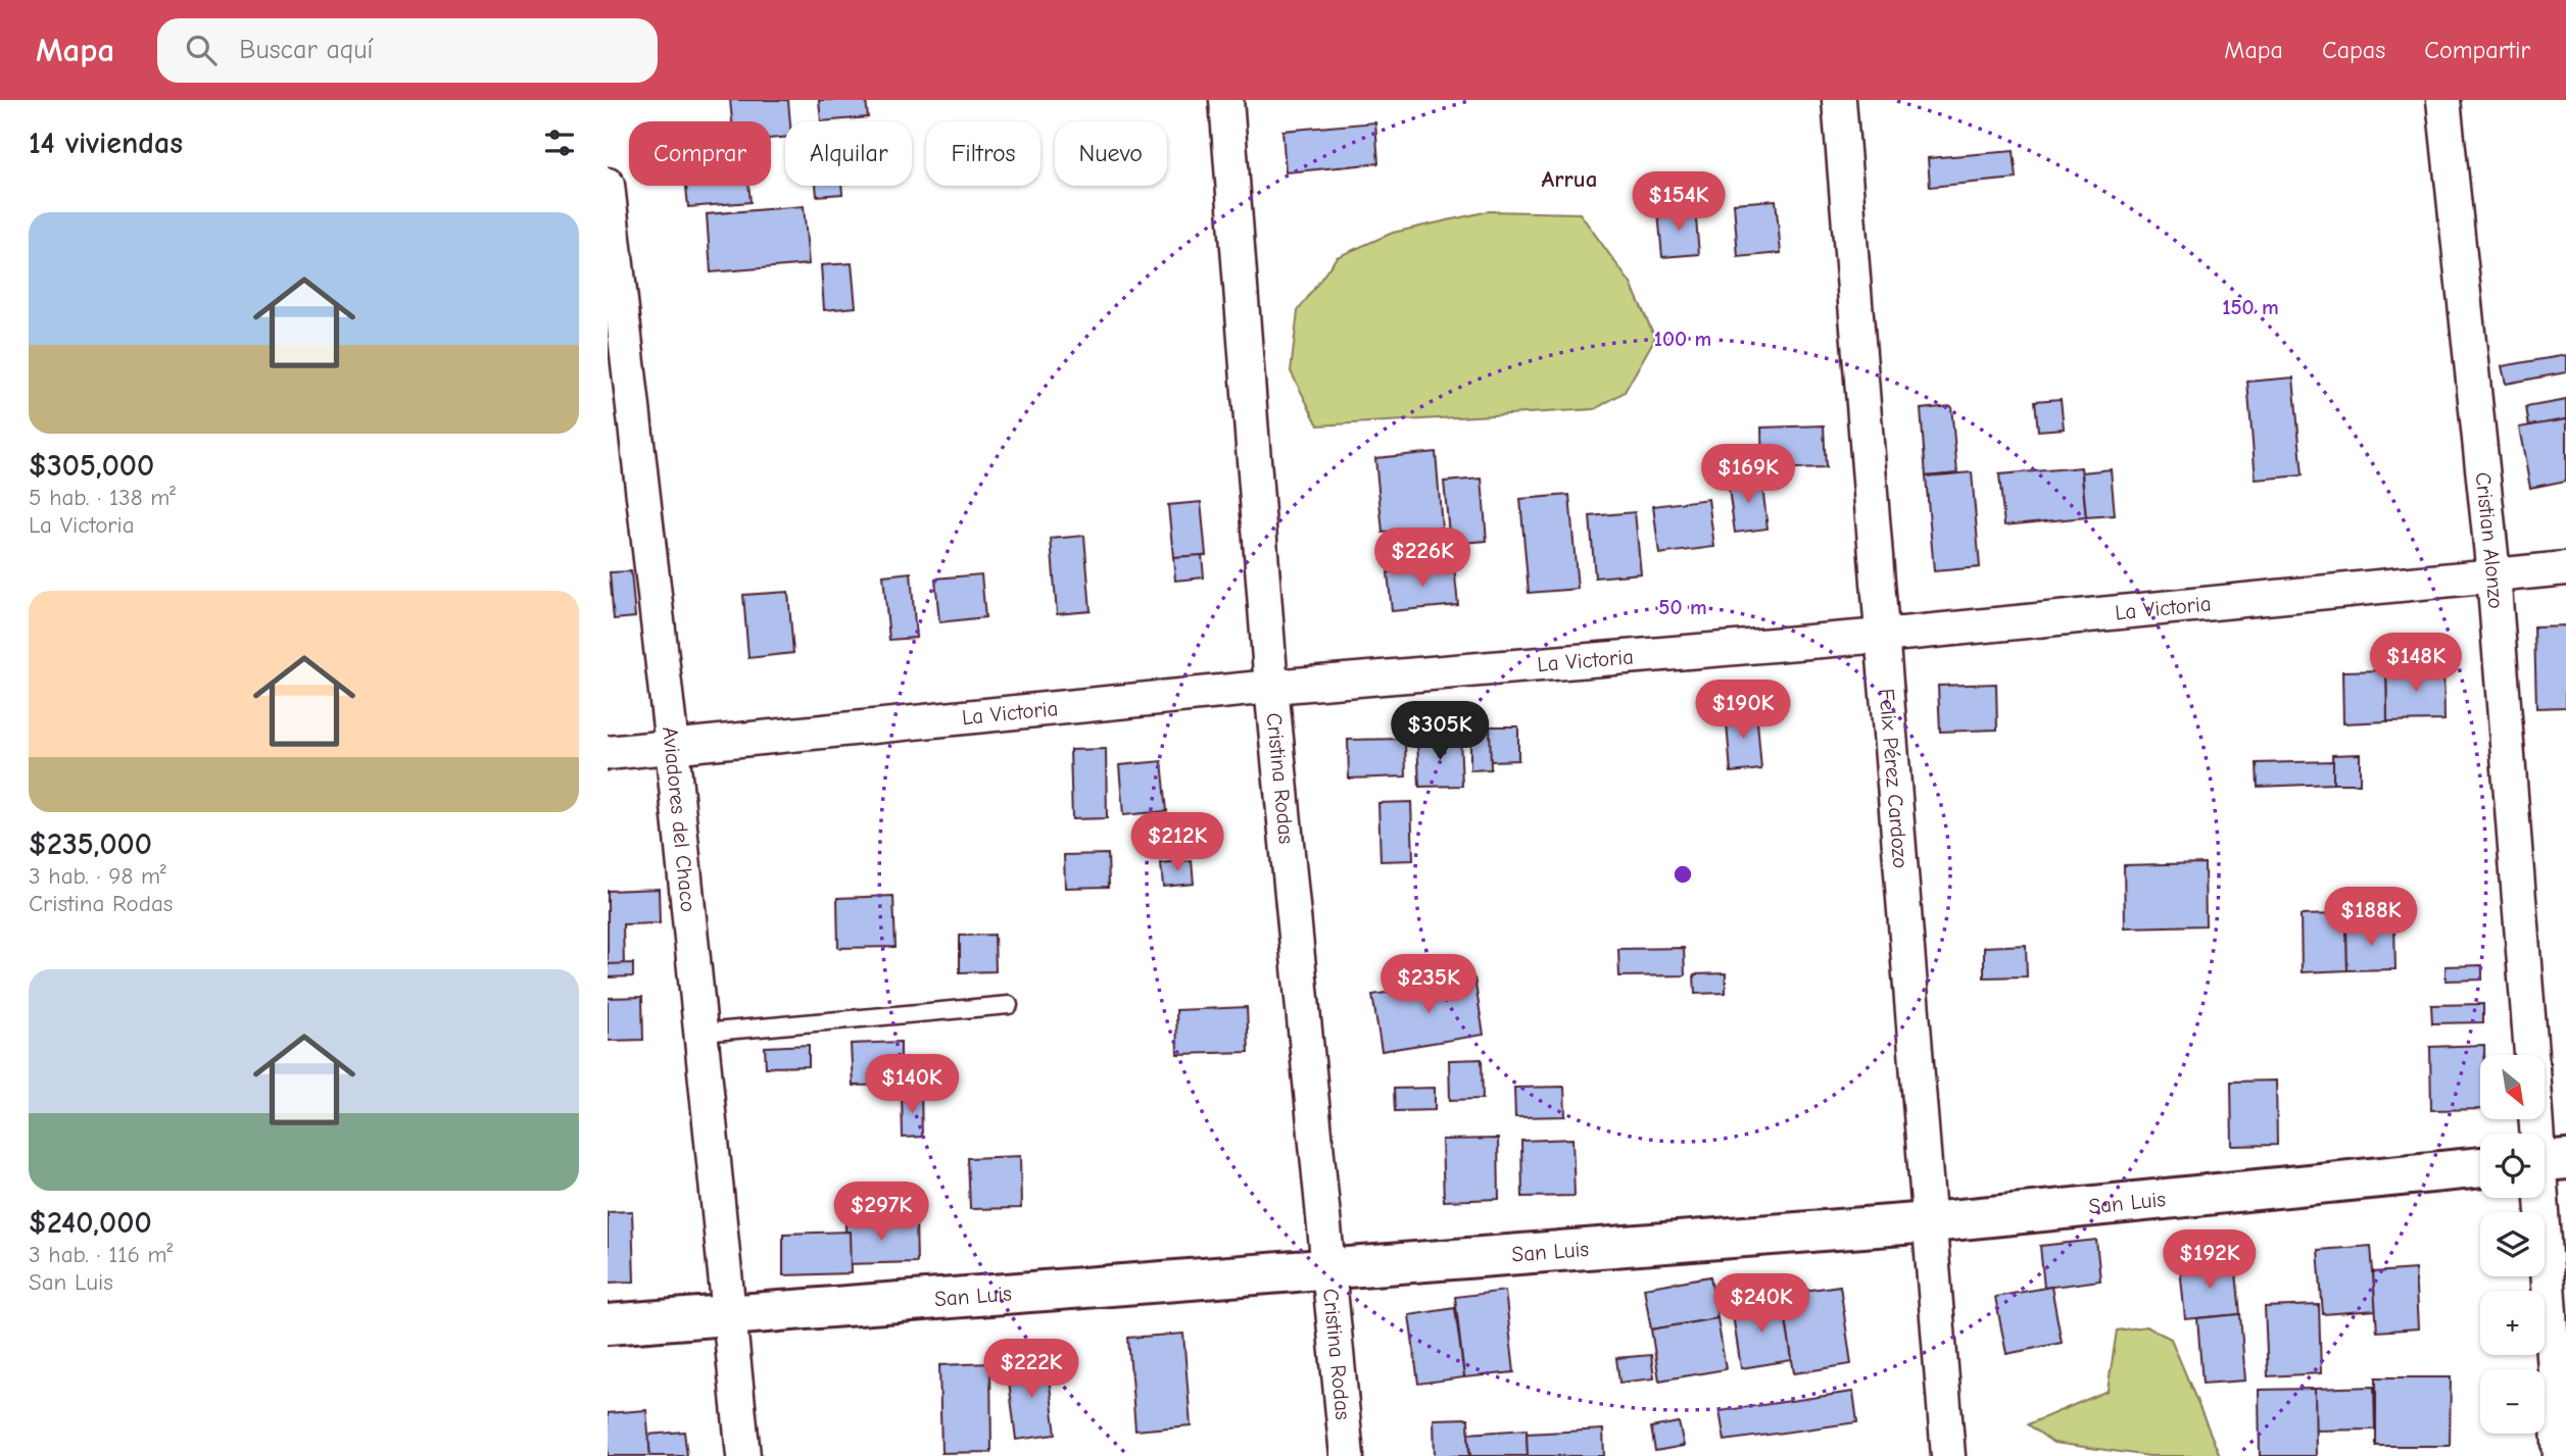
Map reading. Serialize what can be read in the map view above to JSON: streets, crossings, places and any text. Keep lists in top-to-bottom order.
{
  "streets": {
    "street": [
      "Cristian Alonzo",
      "La Victoria",
      "Cristina Rodas",
      "Felix Pérez Cardozo",
      "Aviadores del Chaco",
      "San Luis"
    ]
  },
  "crossings": [
    ["Cristian Alonzo", "La Victoria"],
    ["La Victoria", "Cristina Rodas"],
    ["La Victoria", "Felix Pérez Cardozo"],
    ["La Victoria", "Aviadores del Chaco"],
    ["Cristina Rodas", "San Luis"],
    ["Felix Pérez Cardozo", "San Luis"],
    ["Aviadores del Chaco", "San Luis"]
  ],
  "districts": ["Arrua"],
  "north": "bottom right",
  "page": {
    "header": "Mapa",
    "search": "Buscar aquí",
    "nav": ["Mapa", "Capas", "Compartir"],
    "heading": "14 viviendas",
    "chip": [
      "Comprar",
      "Alquilar",
      "Filtros",
      "Nuevo"
    ],
    "price": [
      "$154K",
      "$169K",
      "$226K",
      "$148K",
      "$190K",
      "$305K",
      "$212K",
      "$188K",
      "$235K",
      "$140K",
      "$297K",
      "$192K",
      "$240K",
      "$222K"
    ],
    "list": [
      {
        "name": "$305,000",
        "note": "5 hab. · 138 m² · La Victoria"
      },
      {
        "name": "$235,000",
        "note": "3 hab. · 98 m² · Cristina Rodas"
      },
      {
        "name": "$240,000",
        "note": "3 hab. · 116 m² · San Luis"
      }
    ],
    "map_buttons": ["+", "−"]
  },
  "rings": ["150 m", "100 m", "50 m"]
}
